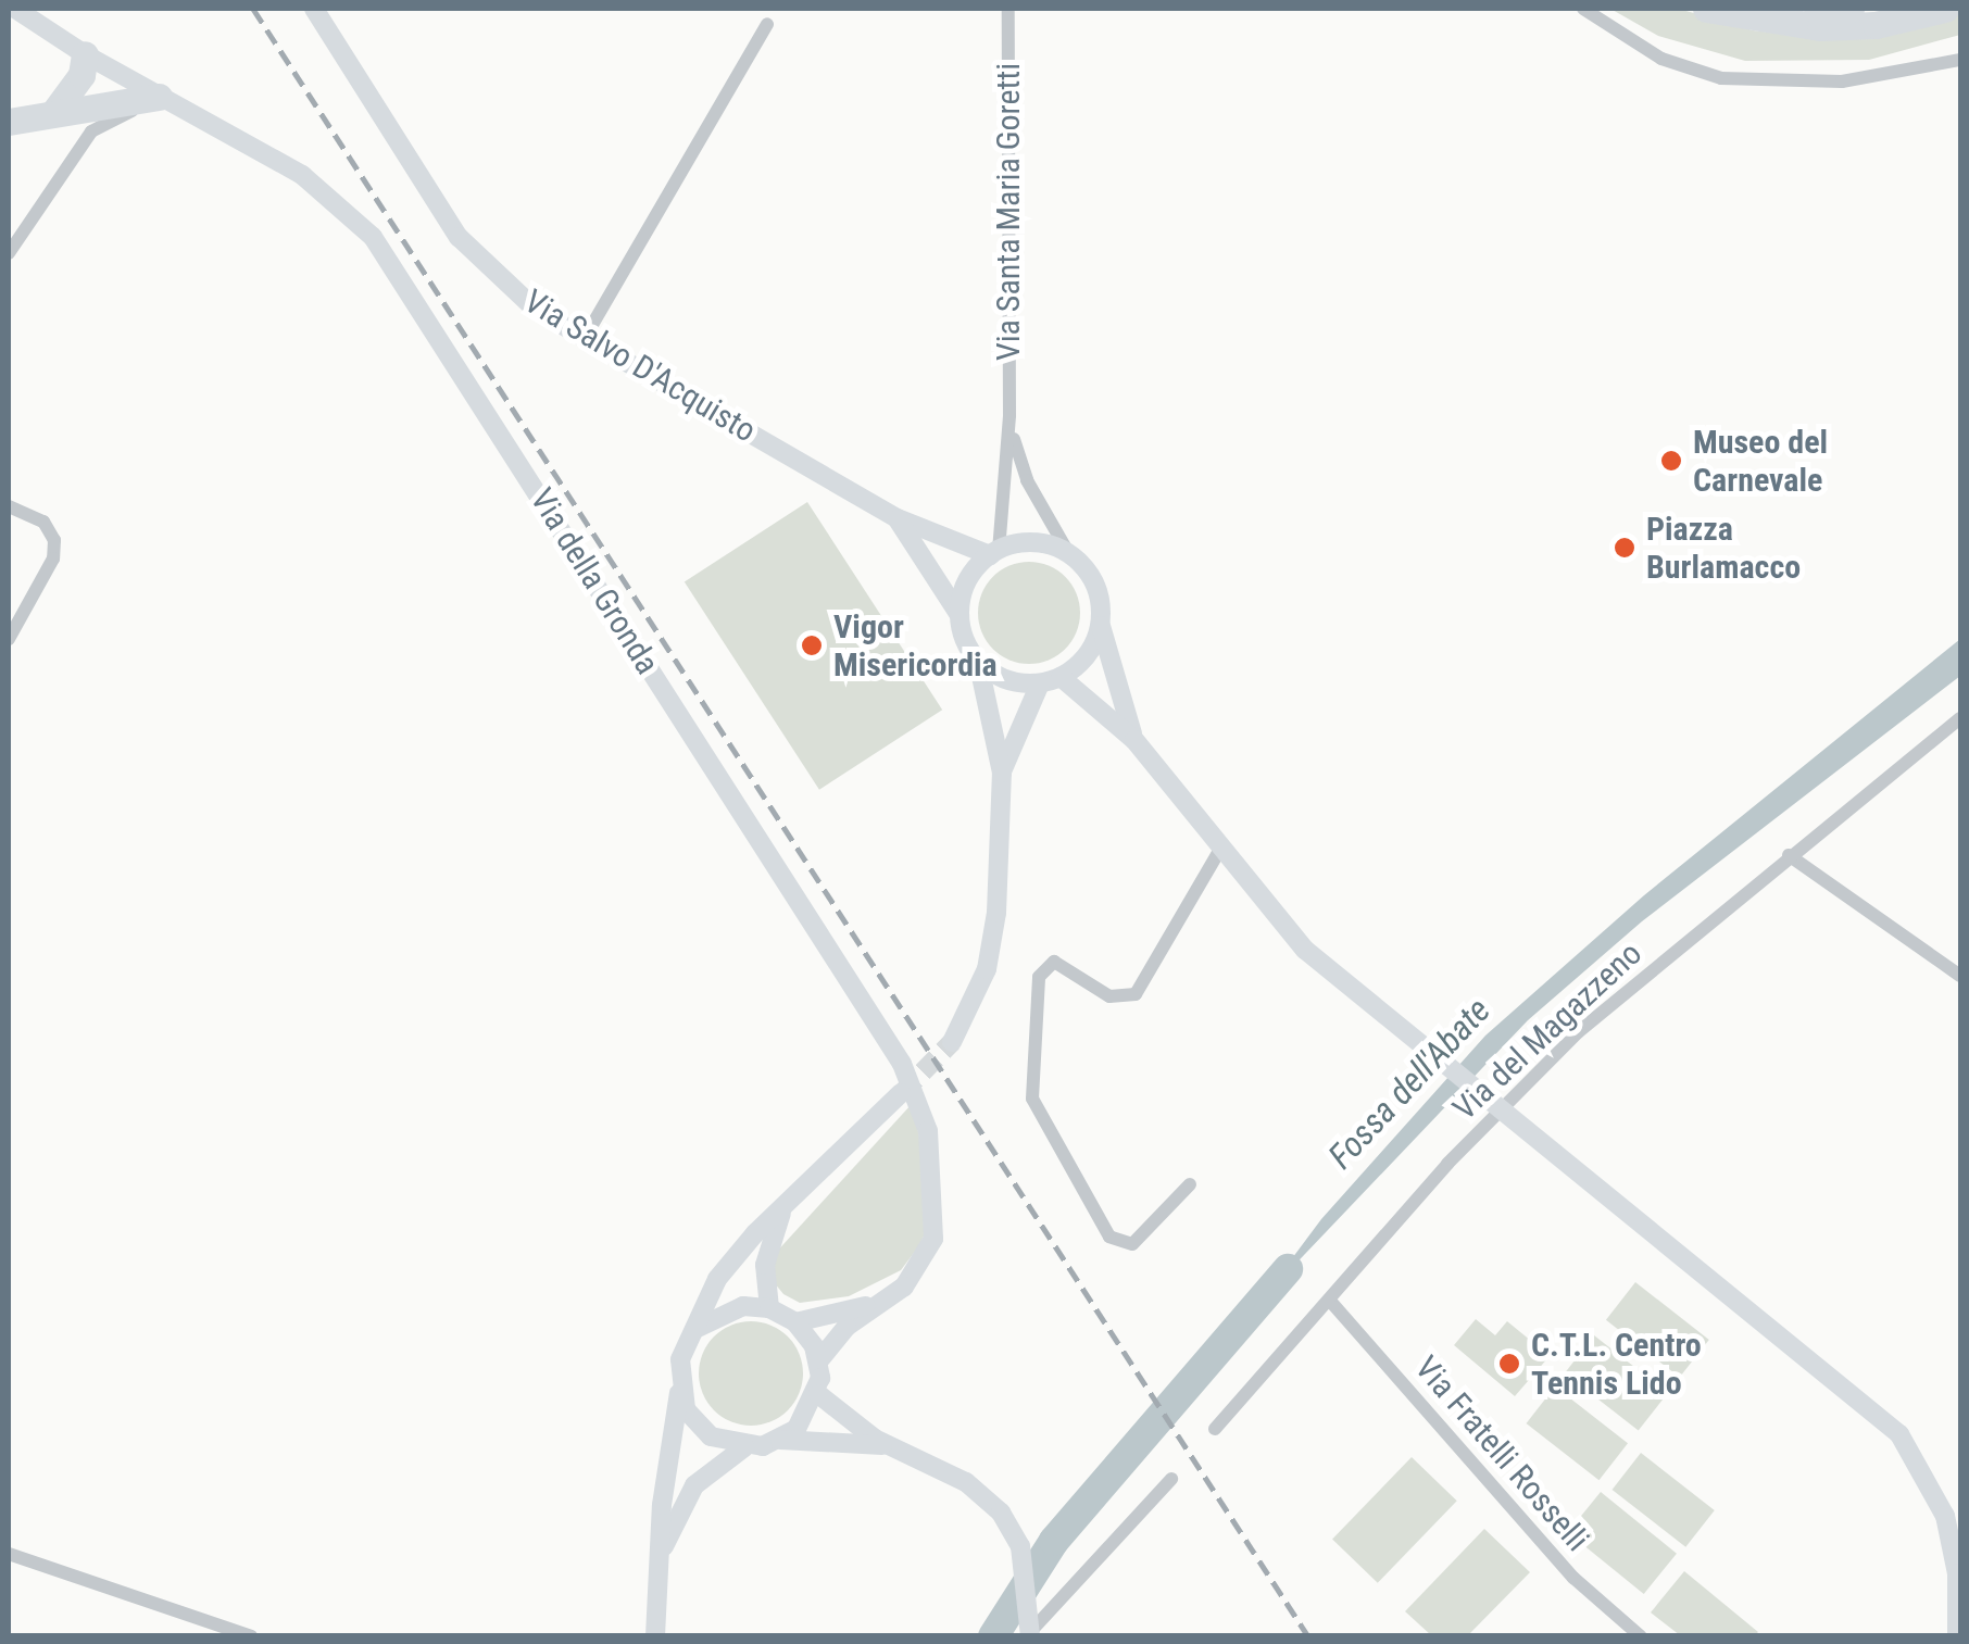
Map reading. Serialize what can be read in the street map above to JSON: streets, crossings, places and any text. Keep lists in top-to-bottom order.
{
  "streets": {
    "street": [
      "Via Santa Maria Goretti",
      "Via Salvo D'Acquisto",
      "Via della Gronda",
      "Via del Magazzeno",
      "Via Fratelli Rosselli"
    ]
  },
  "crossings": [
    ["Via Santa Maria Goretti", "Via Salvo D'Acquisto"],
    ["Via del Magazzeno", "Via Fratelli Rosselli"]
  ],
  "water": ["Fossa dell'Abate"],
  "places": [
    "Museo del Carnevale",
    "Piazza Burlamacco",
    "Vigor Misericordia",
    "C.T.L. Centro Tennis Lido"
  ]
}
